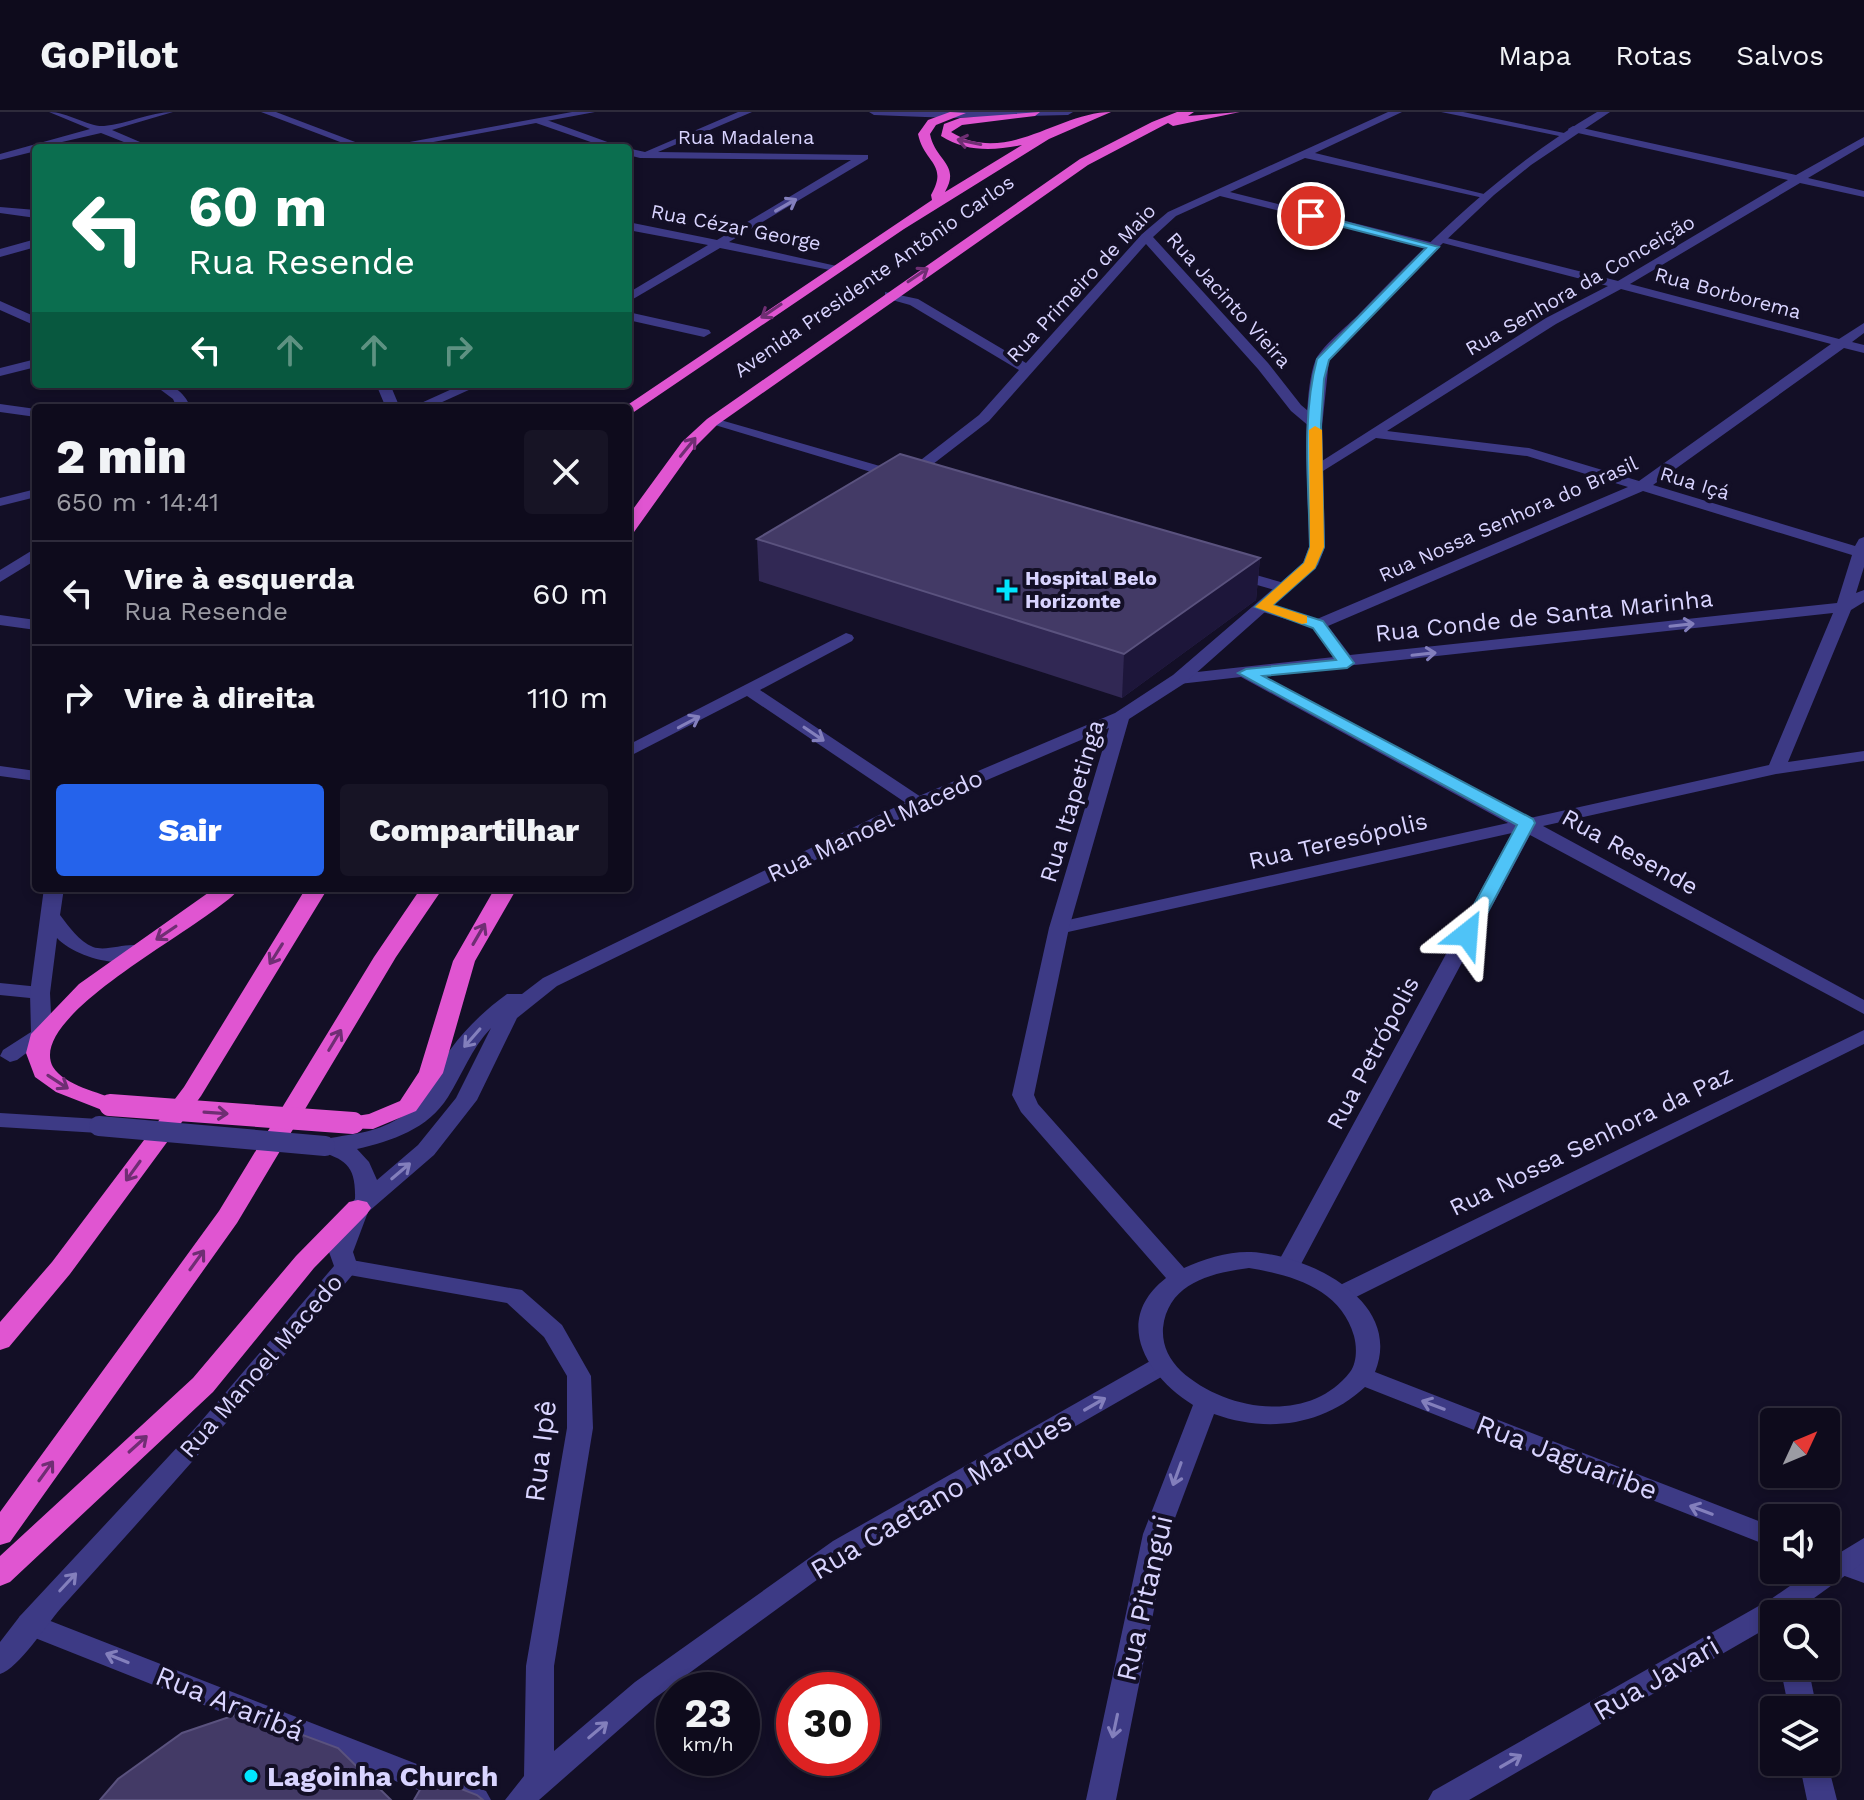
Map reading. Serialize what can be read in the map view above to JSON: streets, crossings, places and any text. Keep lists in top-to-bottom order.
{
  "streets": {
    "highway": ["Avenida Presidente Antônio Carlos"],
    "street": [
      "Rua Madalena",
      "Rua Cézar George",
      "Rua Primeiro de Maio",
      "Rua Senhora da Conceição",
      "Rua Borborema",
      "Rua Jacinto Vieira",
      "Rua Içá",
      "Rua Nossa Senhora do Brasil",
      "Rua Conde de Santa Marinha",
      "Rua Itapetinga",
      "Rua Manoel Macedo",
      "Rua Teresópolis",
      "Rua Resende",
      "Rua Petrópolis",
      "Rua Nossa Senhora da Paz",
      "Rua Ipê",
      "Rua Jaguaribe",
      "Rua Caetano Marques",
      "Rua Pitangui",
      "Rua Javari",
      "Rua Araribá"
    ]
  },
  "crossings": [
    ["Rua Madalena", "Rua Cézar George"],
    ["Rua Cézar George", "Avenida Presidente Antônio Carlos"],
    ["Avenida Presidente Antônio Carlos", "Rua Primeiro de Maio"],
    ["Rua Primeiro de Maio", "Rua Borborema"],
    ["Rua Primeiro de Maio", "Rua Jacinto Vieira"],
    ["Rua Senhora da Conceição", "Rua Borborema"],
    ["Rua Senhora da Conceição", "Rua Içá"],
    ["Rua Senhora da Conceição", "Rua Itapetinga"],
    ["Rua Borborema", "Rua Nossa Senhora do Brasil"],
    ["Rua Borborema", "Rua Itapetinga"],
    ["Rua Jacinto Vieira", "Rua Itapetinga"],
    ["Rua Içá", "Rua Nossa Senhora do Brasil"],
    ["Rua Conde de Santa Marinha", "Rua Itapetinga"],
    ["Rua Conde de Santa Marinha", "Rua Resende"],
    ["Rua Itapetinga", "Rua Manoel Macedo"],
    ["Rua Itapetinga", "Rua Teresópolis"],
    ["Rua Itapetinga", "Rua Petrópolis"],
    ["Rua Itapetinga", "Rua Nossa Senhora da Paz"],
    ["Rua Itapetinga", "Rua Jaguaribe"],
    ["Rua Itapetinga", "Rua Caetano Marques"],
    ["Rua Itapetinga", "Rua Pitangui"],
    ["Rua Manoel Macedo", "Rua Ipê"],
    ["Rua Manoel Macedo", "Rua Araribá"],
    ["Rua Teresópolis", "Rua Resende"],
    ["Rua Teresópolis", "Rua Petrópolis"],
    ["Rua Resende", "Rua Petrópolis"],
    ["Rua Petrópolis", "Rua Nossa Senhora da Paz"],
    ["Rua Petrópolis", "Rua Jaguaribe"],
    ["Rua Petrópolis", "Rua Caetano Marques"],
    ["Rua Petrópolis", "Rua Pitangui"],
    ["Rua Nossa Senhora da Paz", "Rua Jaguaribe"],
    ["Rua Nossa Senhora da Paz", "Rua Caetano Marques"],
    ["Rua Nossa Senhora da Paz", "Rua Pitangui"],
    ["Rua Ipê", "Rua Caetano Marques"],
    ["Rua Jaguaribe", "Rua Caetano Marques"],
    ["Rua Jaguaribe", "Rua Pitangui"],
    ["Rua Caetano Marques", "Rua Pitangui"]
  ],
  "one_way": [
    "Rua Conde de Santa Marinha",
    "Rua Jaguaribe",
    "Rua Caetano Marques",
    "Rua Pitangui",
    "Rua Javari",
    "Rua Araribá"
  ],
  "places": {
    "health": ["Hospital Belo Horizonte"],
    "other": ["Lagoinha Church"]
  },
  "north": "top right",
  "page": {
    "header": "GoPilot",
    "nav": ["Mapa", "Rotas", "Salvos"],
    "turn": ["60 m", "Rua Resende"],
    "heading": ["2 min", "650 m · 14:41"],
    "list": [
      {
        "name": "Vire à esquerda",
        "note": "Rua Resende",
        "value": "60 m"
      },
      {
        "name": "Vire à direita",
        "value": "110 m"
      }
    ],
    "buttons": ["Sair", "Compartilhar"],
    "speed": "23 km/h",
    "limit": "30"
  }
}
